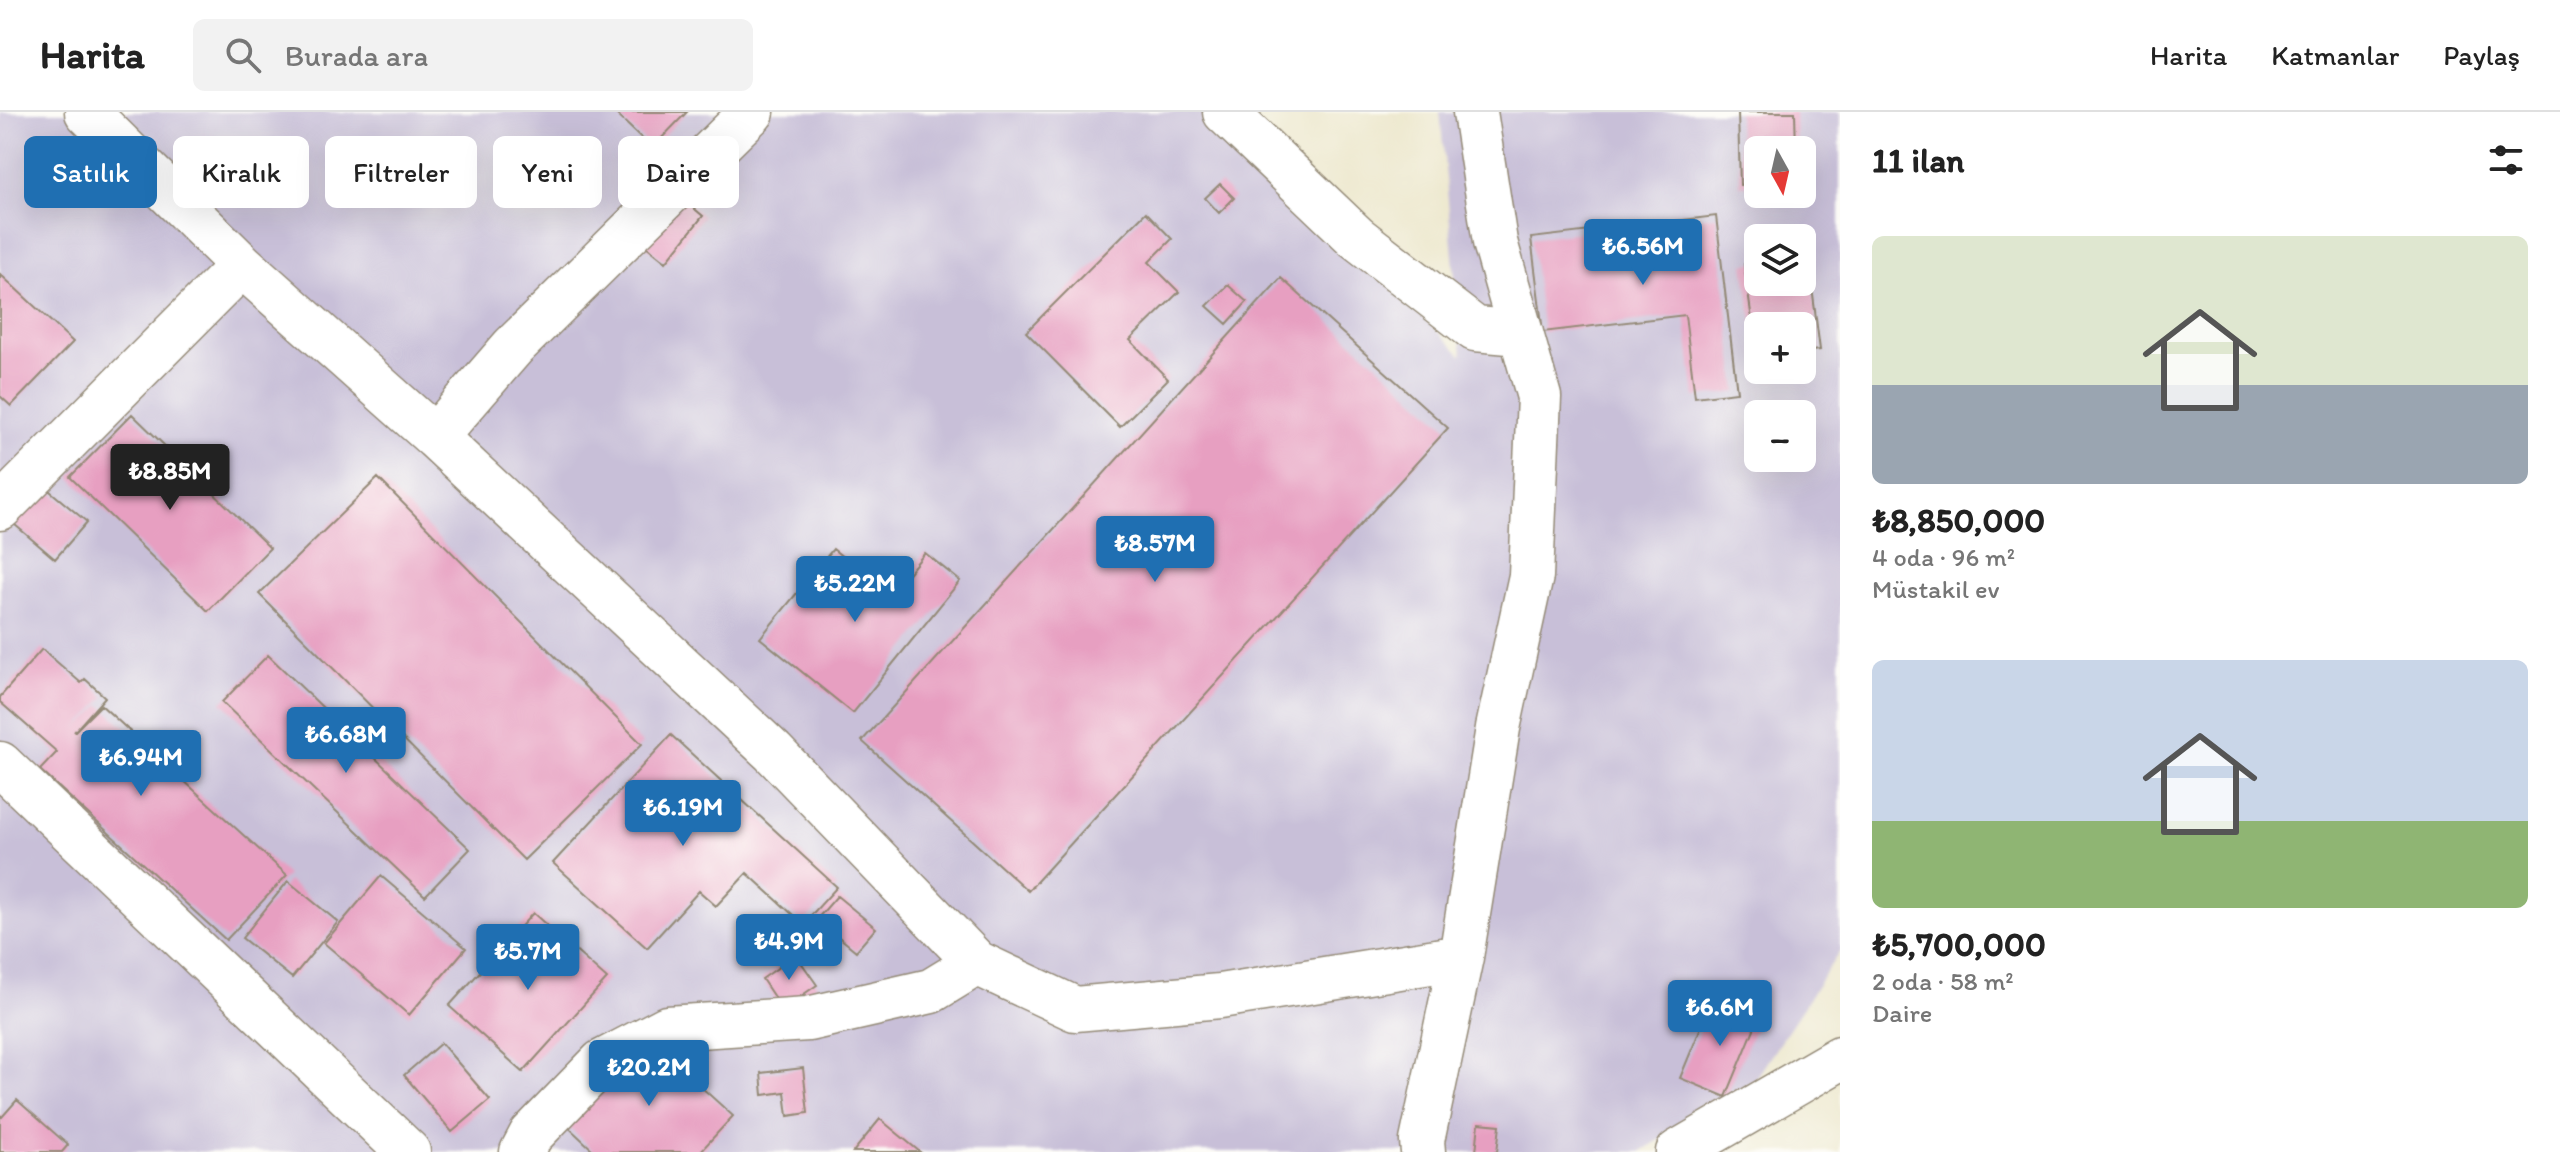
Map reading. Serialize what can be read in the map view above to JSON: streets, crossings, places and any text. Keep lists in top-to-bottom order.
{
  "north": "bottom",
  "page": {
    "header": "Harita",
    "search": "Burada ara",
    "nav": ["Harita", "Katmanlar", "Paylaş"],
    "heading": "11 ilan",
    "map_buttons": ["+", "−"],
    "chip": [
      "Satılık",
      "Kiralık",
      "Filtreler",
      "Yeni",
      "Daire"
    ],
    "list": [
      {
        "name": "₺8,850,000",
        "note": "4 oda · 96 m² · Müstakil ev"
      },
      {
        "name": "₺5,700,000",
        "note": "2 oda · 58 m² · Daire"
      }
    ],
    "price": [
      "₺6.56M",
      "₺8.85M",
      "₺8.57M",
      "₺5.22M",
      "₺6.68M",
      "₺6.94M",
      "₺6.19M",
      "₺4.9M",
      "₺5.7M",
      "₺6.6M",
      "₺20.2M"
    ]
  }
}
